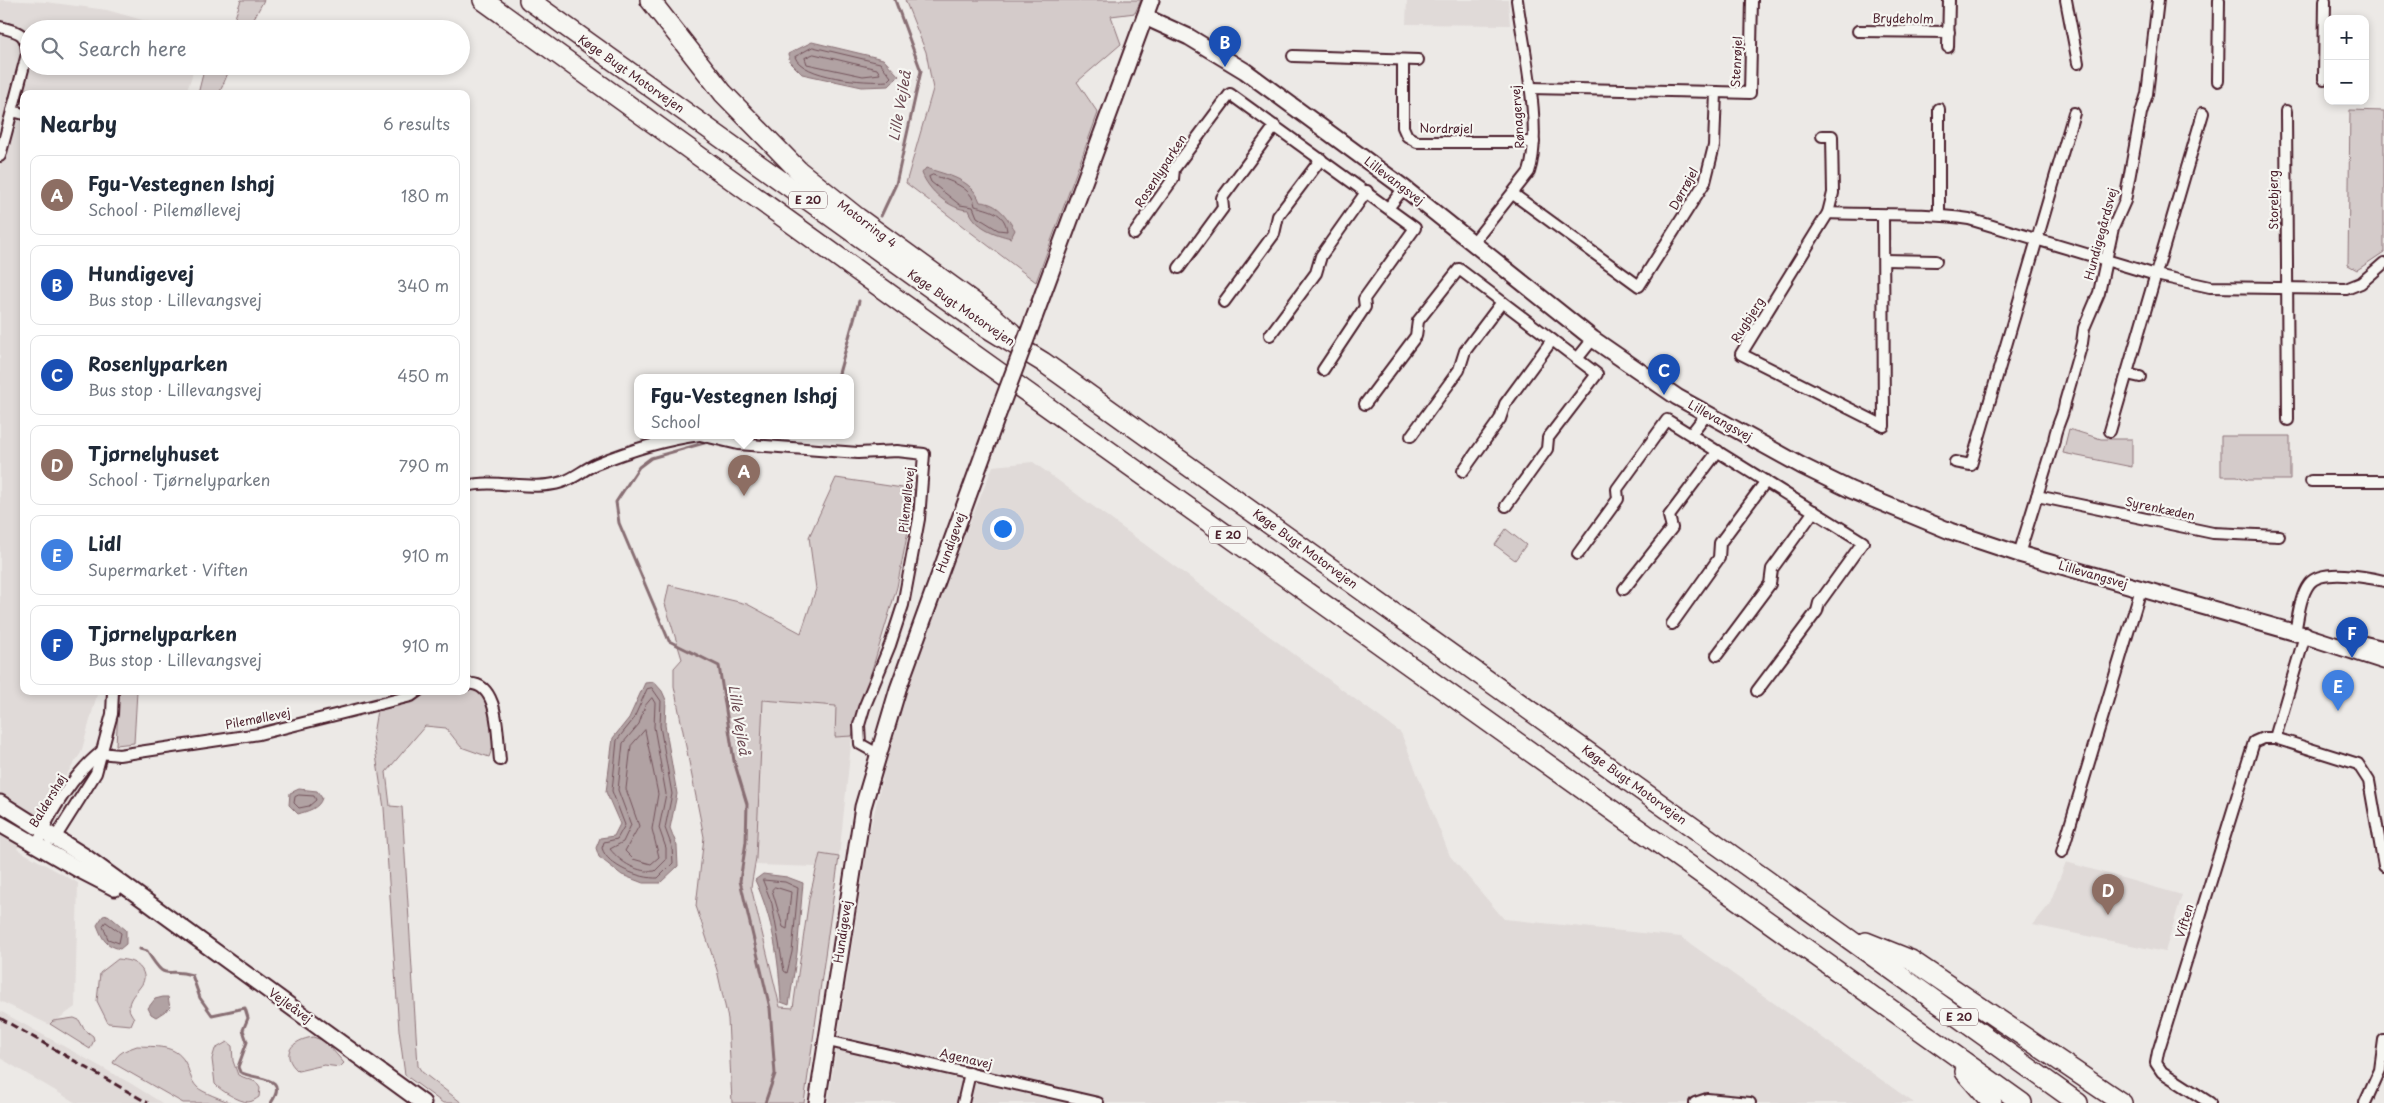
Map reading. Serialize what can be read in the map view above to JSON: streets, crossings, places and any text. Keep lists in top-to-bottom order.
{
  "streets": {
    "highway": ["Køge Bugt Motorvejen", "E 20", "Motorring 4"],
    "street": [
      "Brydeholm",
      "Stenrøjel",
      "Rønagervej",
      "Nordrøjel",
      "Rosenlyparken",
      "Lillevangsvej",
      "Dørrøjel",
      "Storebjerg",
      "Hundigegårdsvej",
      "Rugbjerg",
      "Pilemøllevej",
      "Syrenkæden",
      "Hundigevej",
      "Baldershøj",
      "Viften",
      "Vejleåvej",
      "Agenavej"
    ]
  },
  "crossings": [
    ["Stenrøjel", "Dørrøjel"],
    ["Køge Bugt Motorvejen", "Motorring 4"],
    ["Rønagervej", "Nordrøjel"],
    ["Rønagervej", "Lillevangsvej"],
    ["Rønagervej", "Dørrøjel"],
    ["Lillevangsvej", "Hundigegårdsvej"],
    ["Lillevangsvej", "Hundigevej"],
    ["Hundigegårdsvej", "Syrenkæden"],
    ["Pilemøllevej", "Hundigevej"],
    ["Pilemøllevej", "Baldershøj"],
    ["Hundigevej", "Agenavej"],
    ["Baldershøj", "Vejleåvej"]
  ],
  "water": ["Lille Vejleå"],
  "page": {
    "map_buttons": ["+", "−"],
    "search": "Search here",
    "pins": [
      "B",
      "C",
      "A",
      "F",
      "E",
      "D"
    ],
    "heading": ["Nearby", "6 results"],
    "list": [
      {
        "mark": "A",
        "name": "Fgu-Vestegnen Ishøj",
        "note": "School · Pilemøllevej",
        "value": "180 m"
      },
      {
        "mark": "B",
        "name": "Hundigevej",
        "note": "Bus stop · Lillevangsvej",
        "value": "340 m"
      },
      {
        "mark": "C",
        "name": "Rosenlyparken",
        "note": "Bus stop · Lillevangsvej",
        "value": "450 m"
      },
      {
        "mark": "D",
        "name": "Tjørnelyhuset",
        "note": "School · Tjørnelyparken",
        "value": "790 m"
      },
      {
        "mark": "E",
        "name": "Lidl",
        "note": "Supermarket · Viften",
        "value": "910 m"
      },
      {
        "mark": "F",
        "name": "Tjørnelyparken",
        "note": "Bus stop · Lillevangsvej",
        "value": "910 m"
      }
    ],
    "popup": ["Fgu-Vestegnen Ishøj", "School"]
  }
}
